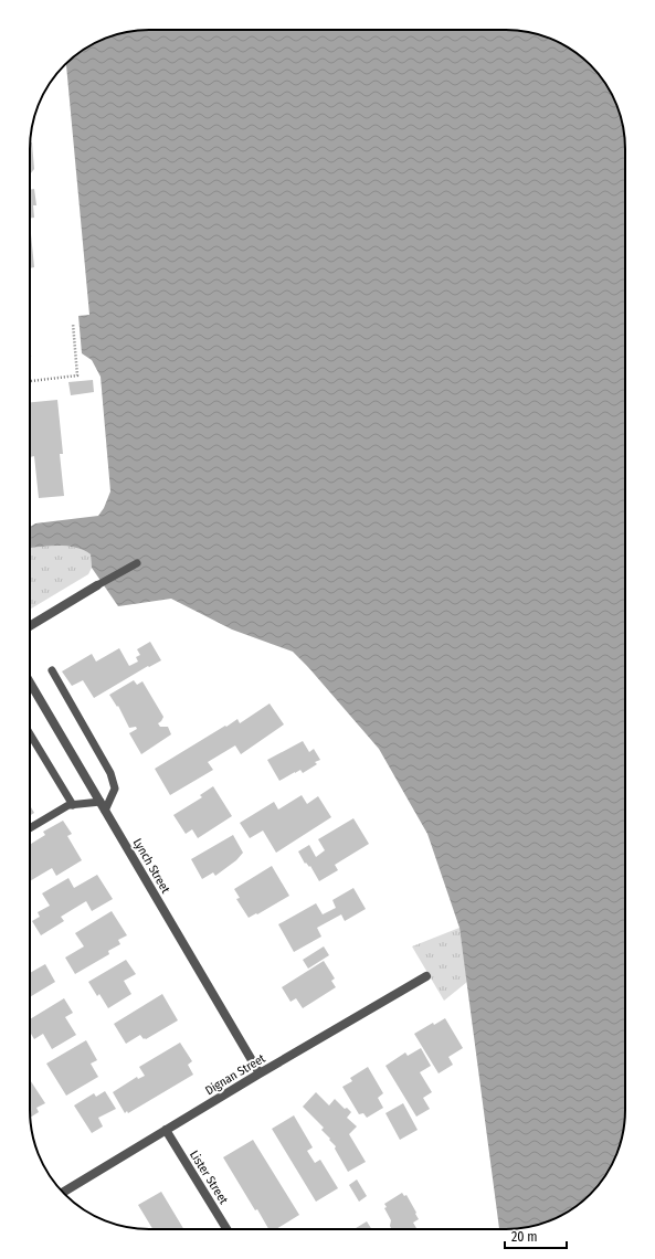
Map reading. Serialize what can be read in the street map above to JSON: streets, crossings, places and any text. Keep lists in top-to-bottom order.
{
  "streets": {
    "street": ["Lynch Street", "Dignan Street", "Lister Street"]
  },
  "crossings": [
    ["Lynch Street", "Dignan Street"],
    ["Dignan Street", "Lister Street"]
  ],
  "scale_bar": "20 m"
}
